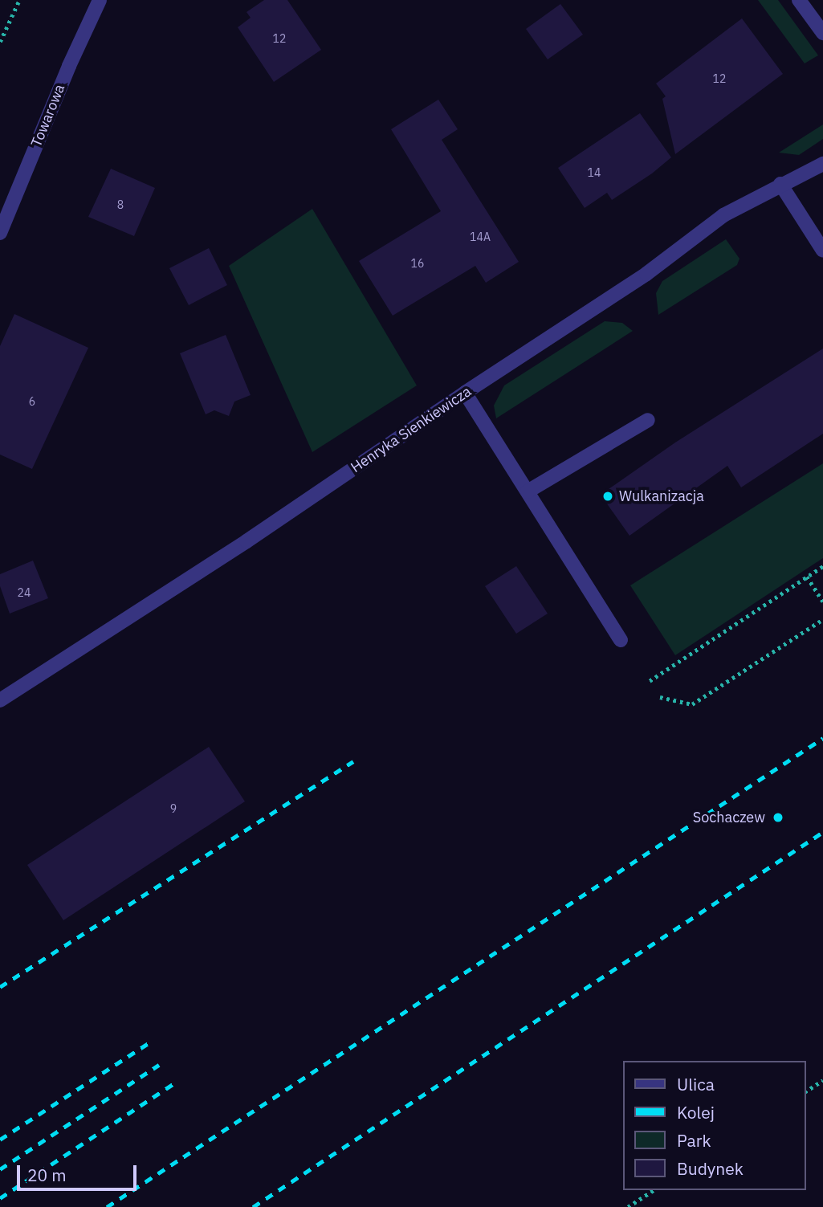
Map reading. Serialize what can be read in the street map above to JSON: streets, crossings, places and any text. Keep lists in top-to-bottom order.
{
  "streets": {
    "street": ["Towarowa", "Henryka Sienkiewicza"]
  },
  "places": ["Wulkanizacja", "Sochaczew"],
  "house_numbers": [
    "12",
    "12",
    "14",
    "8",
    "14A",
    "16",
    "6",
    "24",
    "9"
  ],
  "legend": [
    "Ulica",
    "Kolej",
    "Park",
    "Budynek"
  ],
  "scale_bar": "20 m"
}
